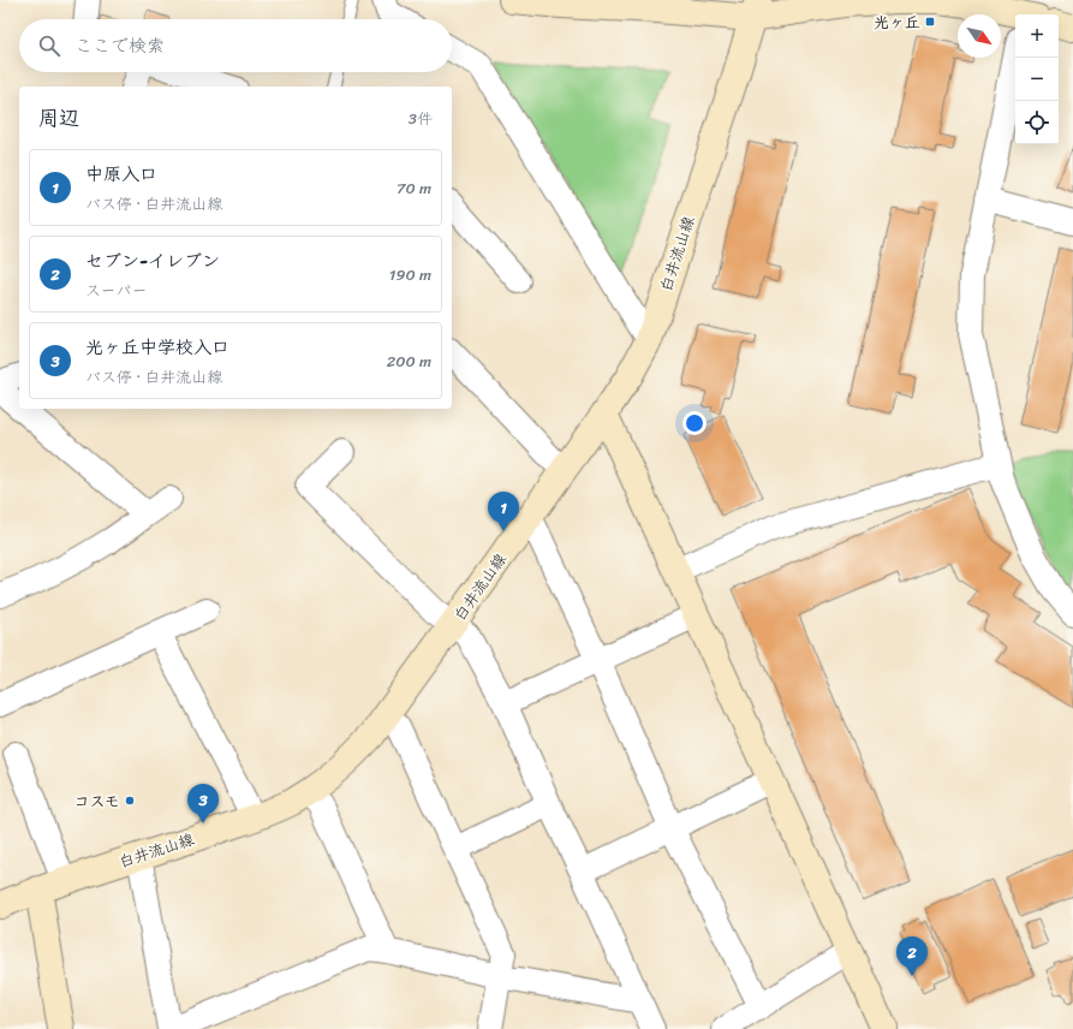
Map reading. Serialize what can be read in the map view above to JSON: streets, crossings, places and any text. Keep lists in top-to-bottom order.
{
  "streets": {
    "street": ["白井流山線"]
  },
  "places": {
    "transit": ["光ヶ丘"],
    "other": ["コスモ"]
  },
  "north": "bottom right",
  "page": {
    "map_buttons": ["+", "−"],
    "search": "ここで検索",
    "heading": ["周辺", "3件"],
    "list": [
      {
        "mark": "1",
        "name": "中原入口",
        "note": "バス停 · 白井流山線",
        "value": "70 m"
      },
      {
        "mark": "2",
        "name": "セブン-イレブン",
        "note": "スーパー",
        "value": "190 m"
      },
      {
        "mark": "3",
        "name": "光ヶ丘中学校入口",
        "note": "バス停 · 白井流山線",
        "value": "200 m"
      }
    ],
    "pins": ["1", "3", "2"]
  }
}
